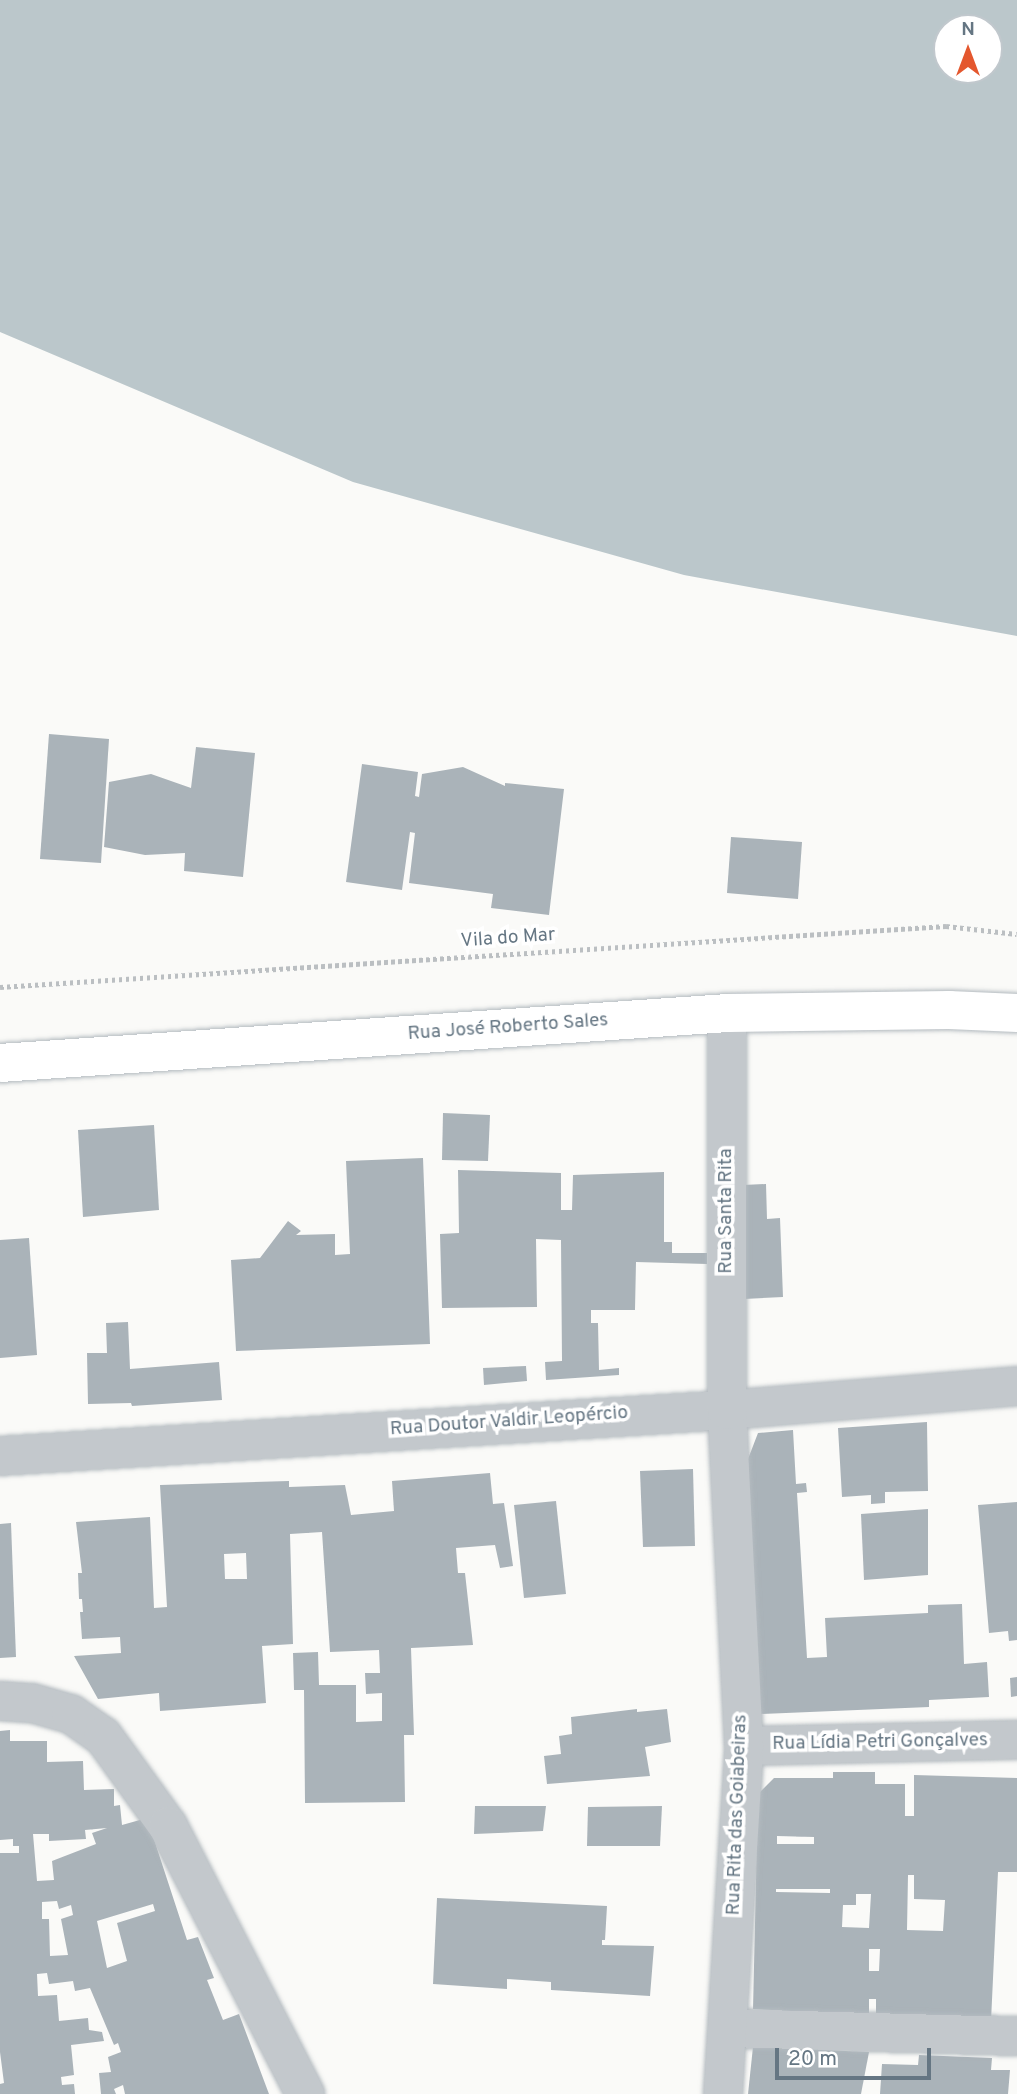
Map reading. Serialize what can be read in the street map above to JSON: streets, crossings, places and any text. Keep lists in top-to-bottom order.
{
  "streets": {
    "main road": ["Rua José Roberto Sales"],
    "street": [
      "Rua Santa Rita",
      "Rua Doutor Valdir Leopércio",
      "Rua Lídia Petri Gonçalves",
      "Rua Rita das Goiabeiras"
    ],
    "path": ["Vila do Mar"]
  },
  "crossings": [
    ["Rua José Roberto Sales", "Rua Santa Rita"],
    ["Rua Santa Rita", "Rua Doutor Valdir Leopércio"],
    ["Rua Santa Rita", "Rua Rita das Goiabeiras"],
    ["Rua Doutor Valdir Leopércio", "Rua Rita das Goiabeiras"],
    ["Rua Lídia Petri Gonçalves", "Rua Rita das Goiabeiras"]
  ],
  "scale_bar": "20 m",
  "north": "top"
}
